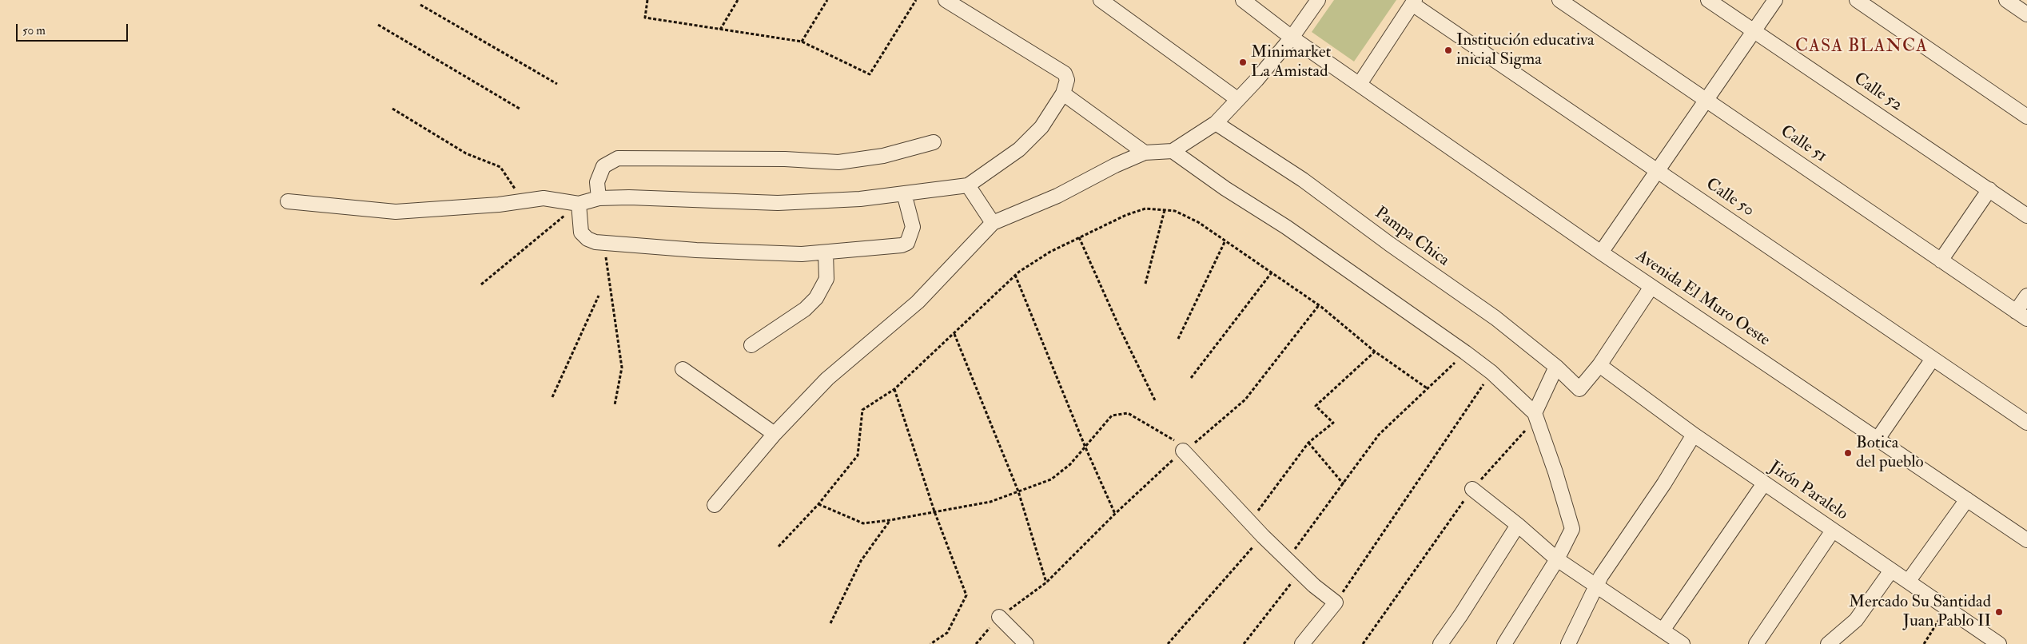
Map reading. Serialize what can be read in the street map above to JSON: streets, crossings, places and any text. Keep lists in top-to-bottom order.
{
  "streets": {
    "street": [
      "Calle 52",
      "Calle 51",
      "Calle 50",
      "Pampa Chica",
      "Avenida El Muro Oeste",
      "Jirón Paralelo"
    ]
  },
  "crossings": [
    ["Pampa Chica", "Jirón Paralelo"]
  ],
  "districts": ["CASA BLANCA"],
  "places": [
    "Institución educativa inicial Sigma",
    "Minimarket La Amistad",
    "Botica del pueblo",
    "Mercado Su Santidad Juan Pablo II"
  ],
  "scale_bar": "50 m"
}
